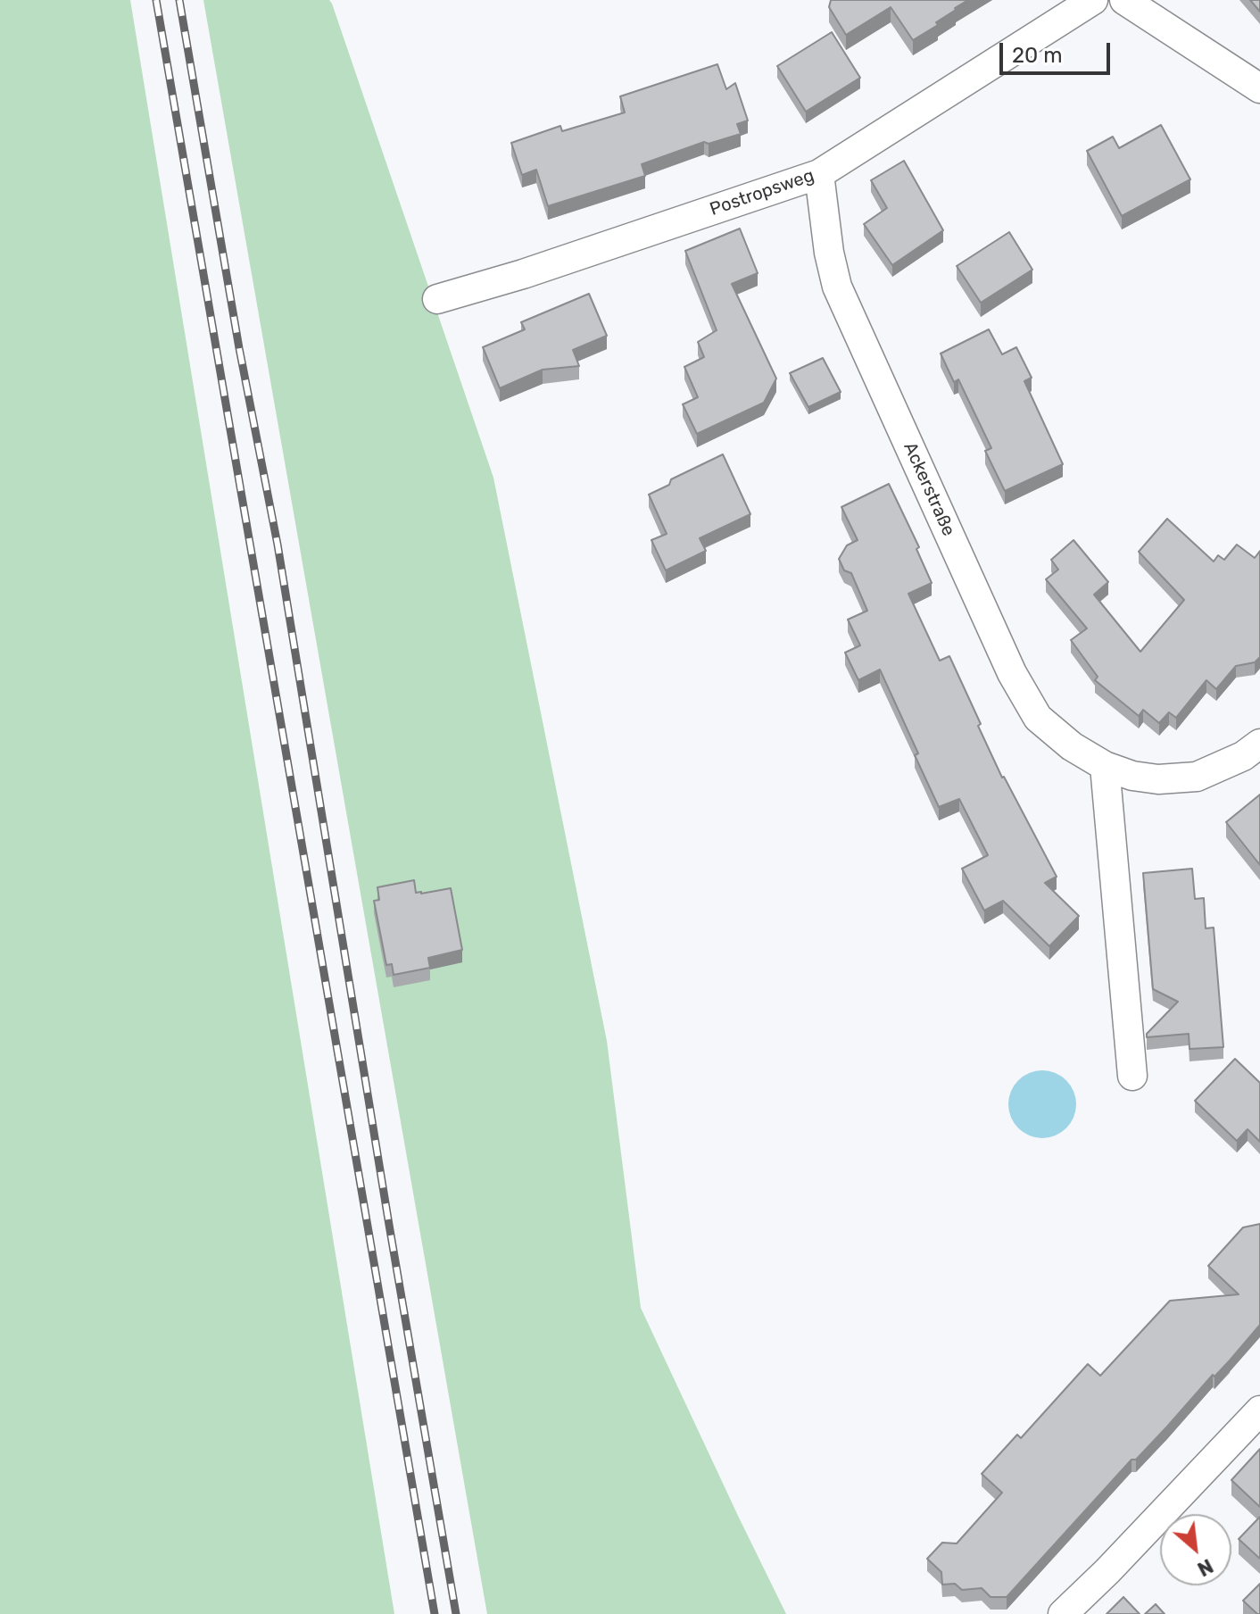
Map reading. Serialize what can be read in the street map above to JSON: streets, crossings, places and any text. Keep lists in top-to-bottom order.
{
  "streets": {
    "street": ["Postropsweg", "Ackerstraße"]
  },
  "crossings": [
    ["Postropsweg", "Ackerstraße"]
  ],
  "scale_bar": "20 m",
  "north": "bottom right"
}
